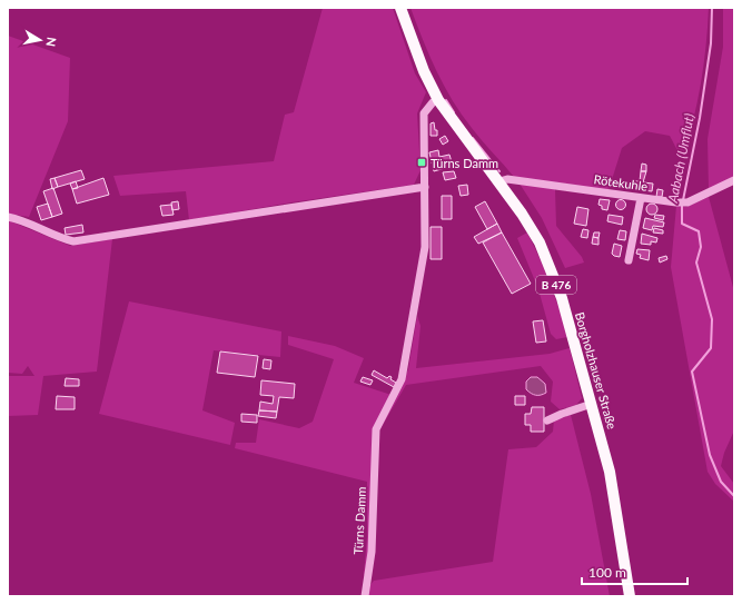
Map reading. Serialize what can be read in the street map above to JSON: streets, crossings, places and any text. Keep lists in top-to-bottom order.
{
  "streets": {
    "main road": ["B 476", "Borgholzhauser Straße"],
    "street": ["Rötekuhle", "Türns Damm"]
  },
  "crossings": [
    ["Rötekuhle", "Borgholzhauser Straße"],
    ["Borgholzhauser Straße", "Türns Damm"]
  ],
  "water": ["Aabach (Umflut)"],
  "places": {
    "transit": ["Türns Damm"]
  },
  "scale_bar": "100 m",
  "north": "right"
}
